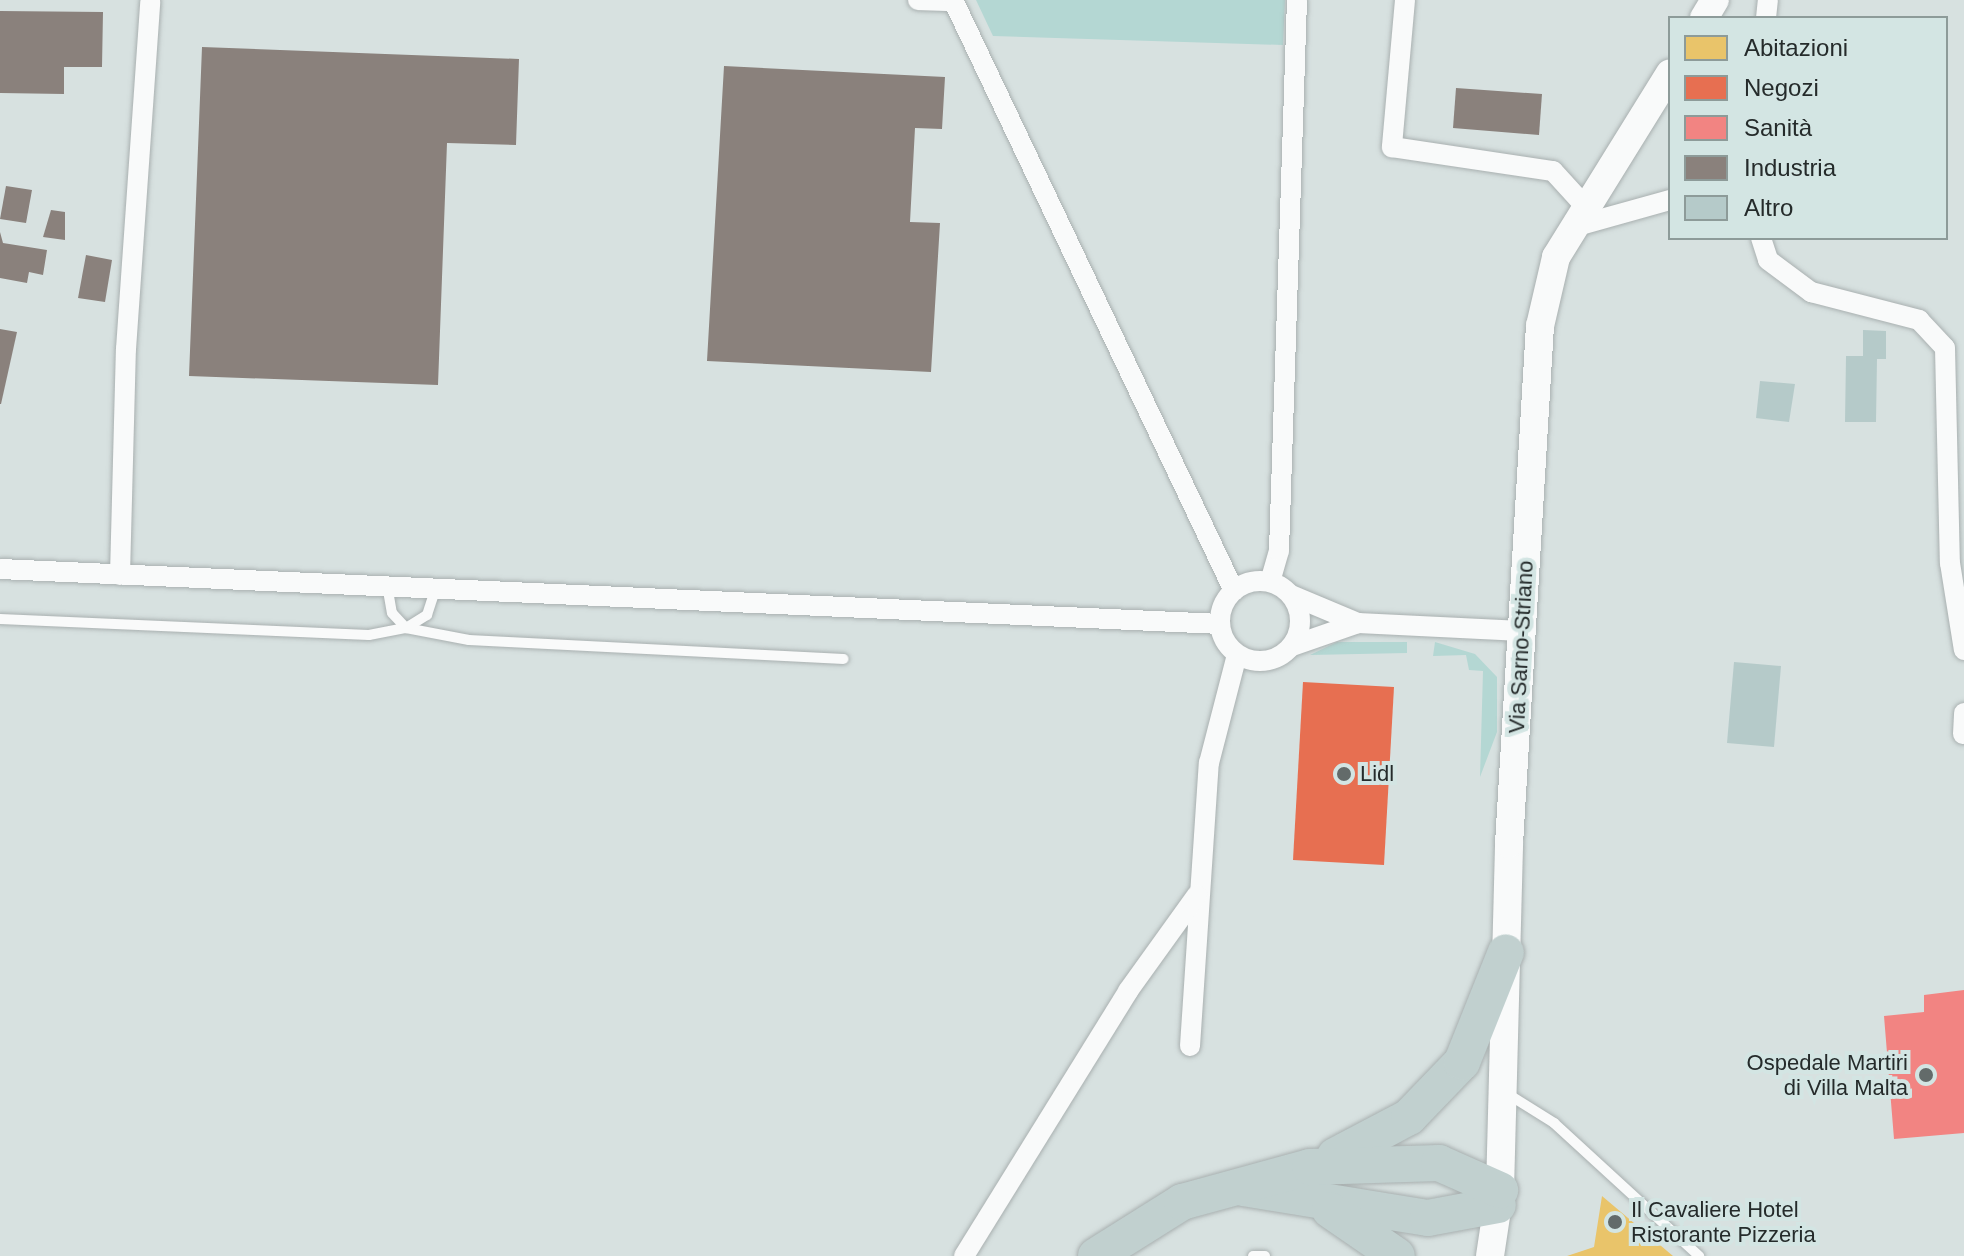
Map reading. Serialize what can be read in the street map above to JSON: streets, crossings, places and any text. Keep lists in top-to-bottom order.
{
  "streets": {
    "main road": ["Via Sarno-Striano"]
  },
  "places": ["Lidl", "Ospedale Martiri di Villa Malta", "Il Cavaliere Hotel Ristorante Pizzeria"],
  "legend": [
    "Abitazioni",
    "Negozi",
    "Sanità",
    "Industria",
    "Altro"
  ]
}
